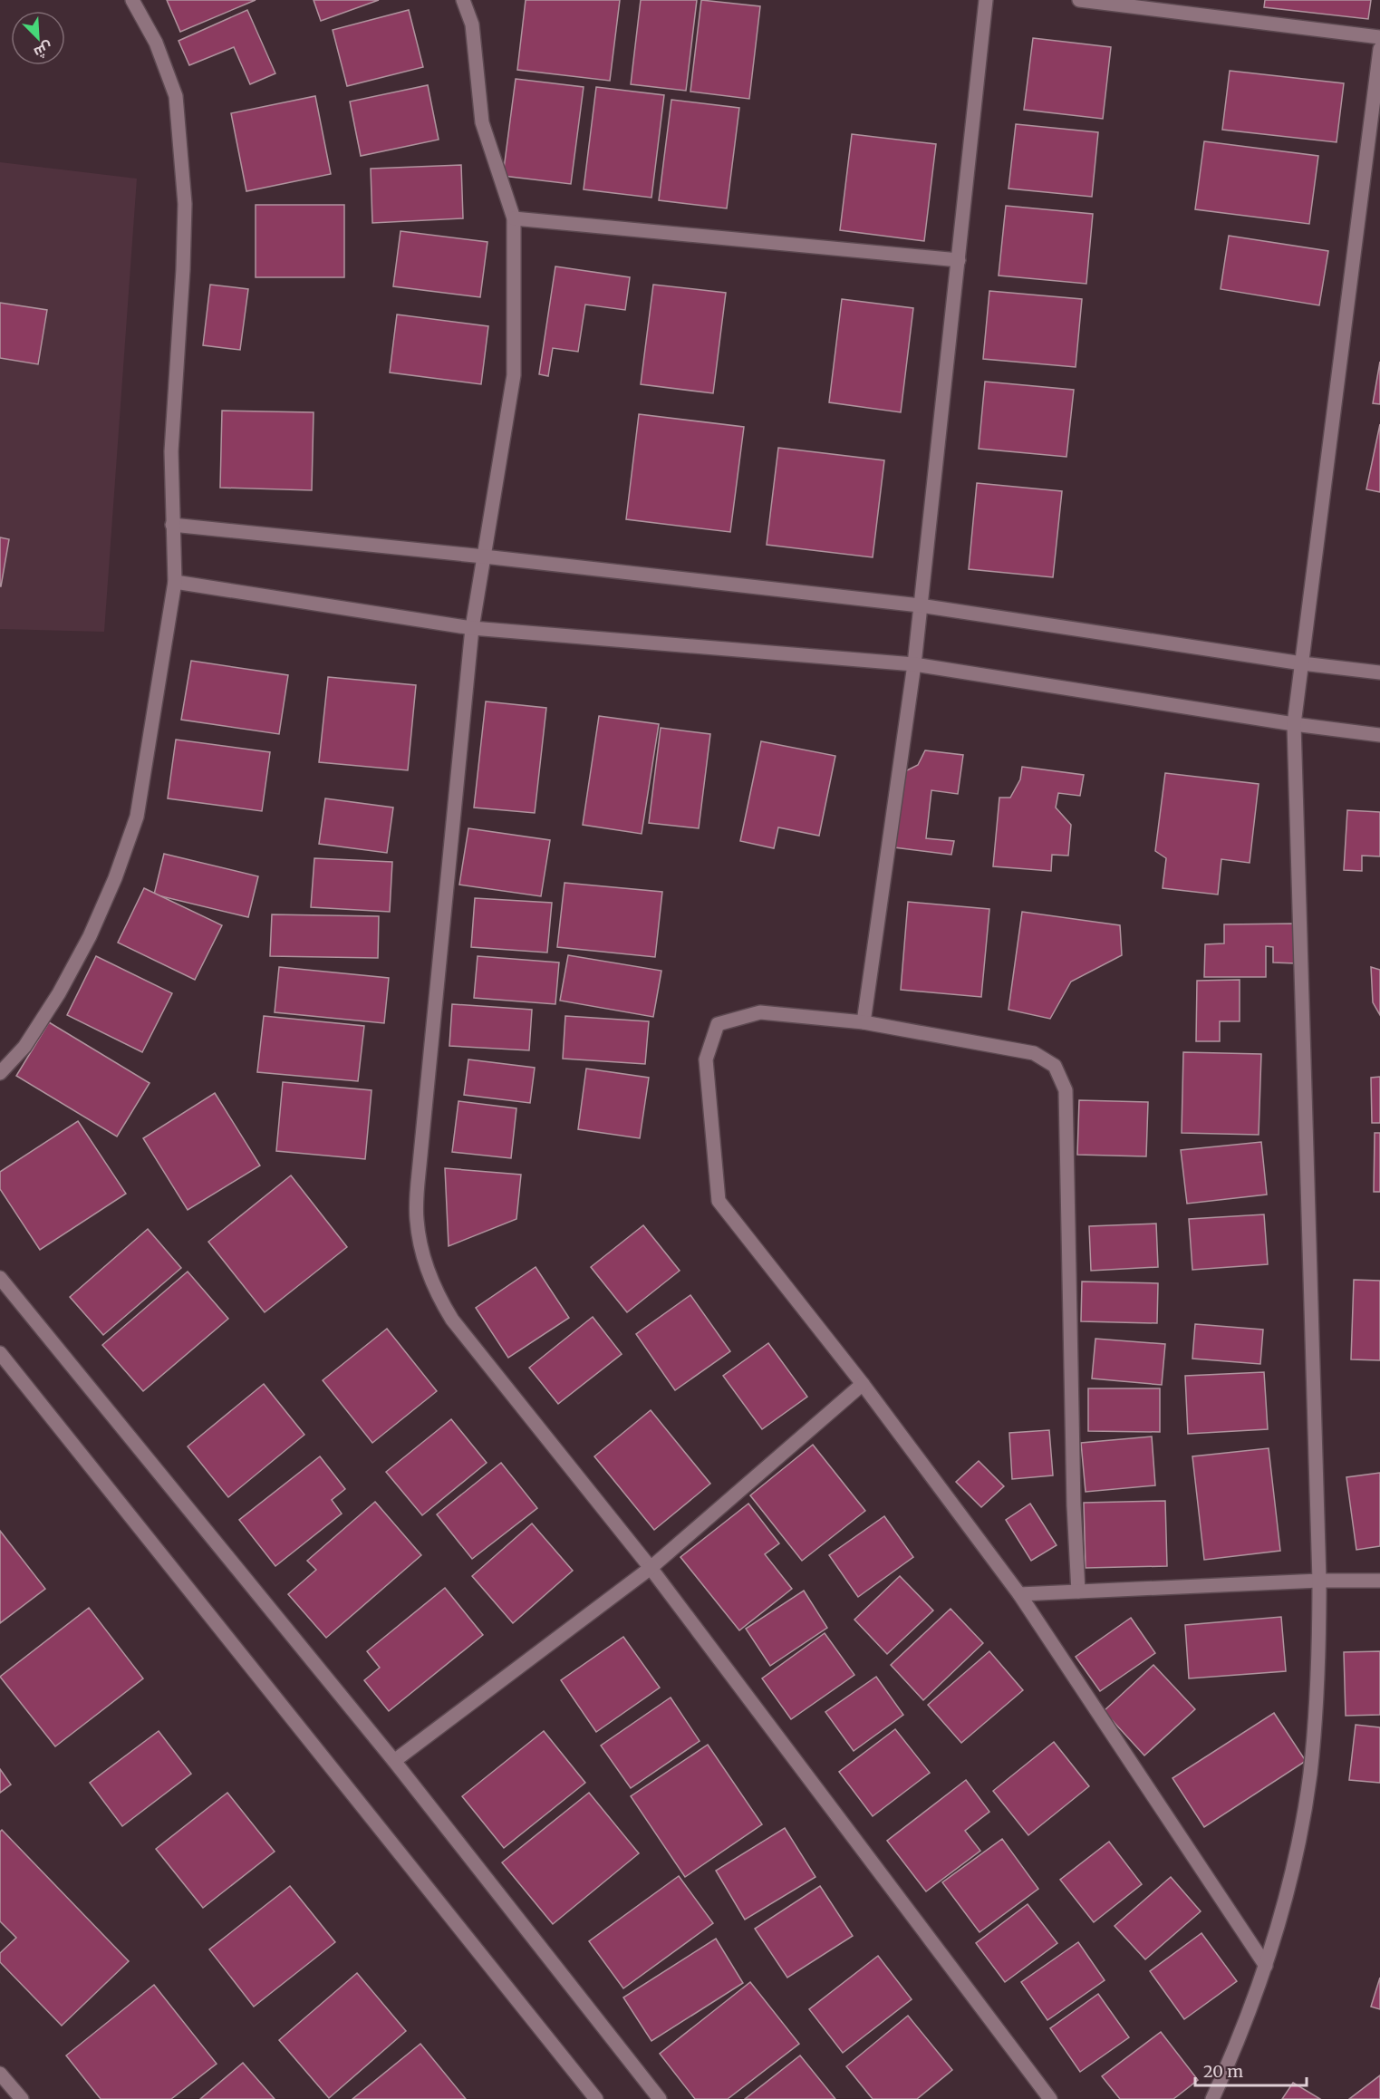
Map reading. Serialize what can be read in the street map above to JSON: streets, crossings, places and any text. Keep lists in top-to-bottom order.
{
  "scale_bar": "20 m",
  "north": "bottom right"
}
